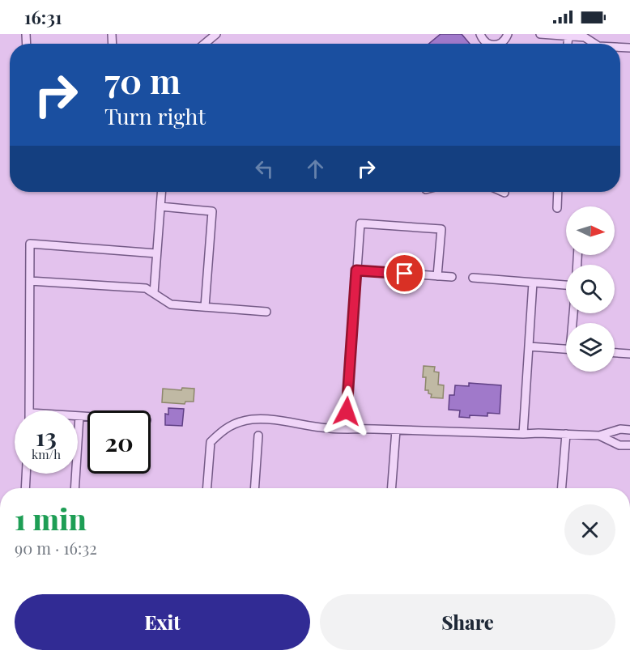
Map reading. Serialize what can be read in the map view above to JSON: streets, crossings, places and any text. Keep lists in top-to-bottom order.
{
  "north": "right",
  "page": {
    "status": "16:31",
    "turn": ["70 m", "Turn right"],
    "speed": "13 km/h",
    "limit": "20",
    "heading": ["1 min", "90 m · 16:32"],
    "buttons": ["Exit", "Share"]
  }
}
